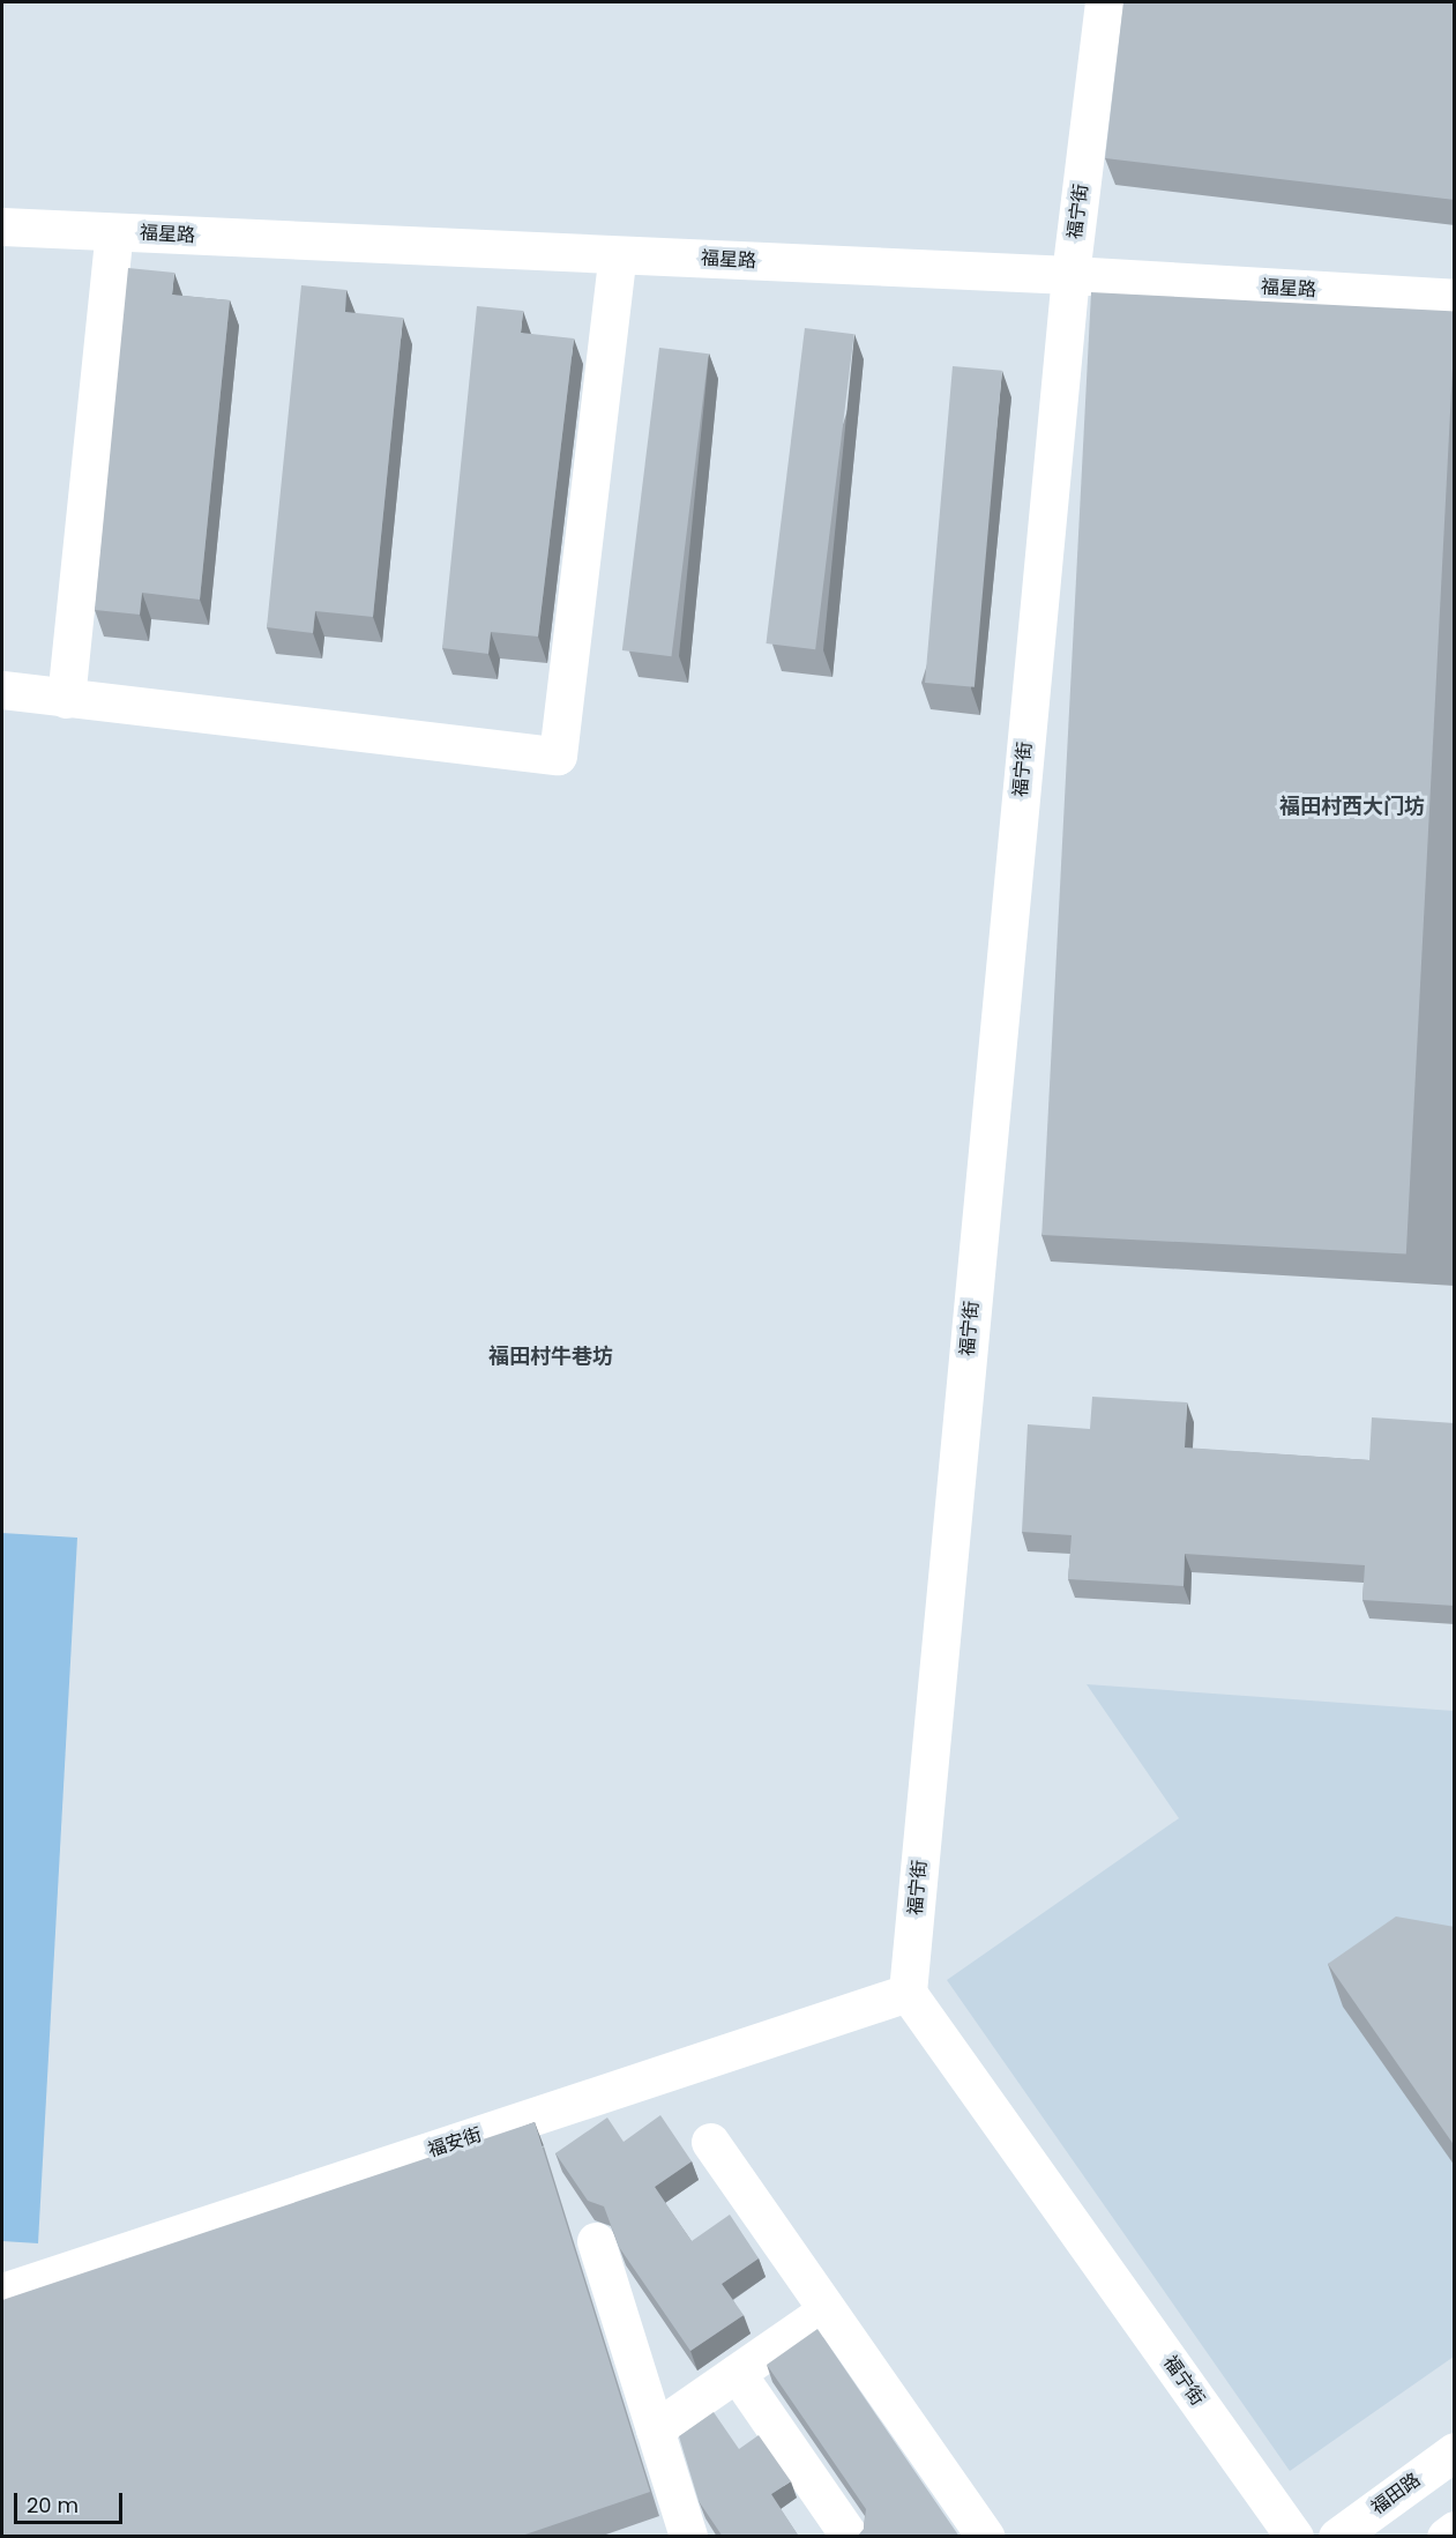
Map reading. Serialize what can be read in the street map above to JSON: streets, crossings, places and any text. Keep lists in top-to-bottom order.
{
  "streets": {
    "street": [
      "福宁街",
      "福星路",
      "福安街",
      "福田路"
    ]
  },
  "crossings": [
    ["福宁街", "福星路"],
    ["福宁街", "福安街"]
  ],
  "districts": ["福田村西大门坊", "福田村牛巷坊"],
  "scale_bar": "20 m"
}
